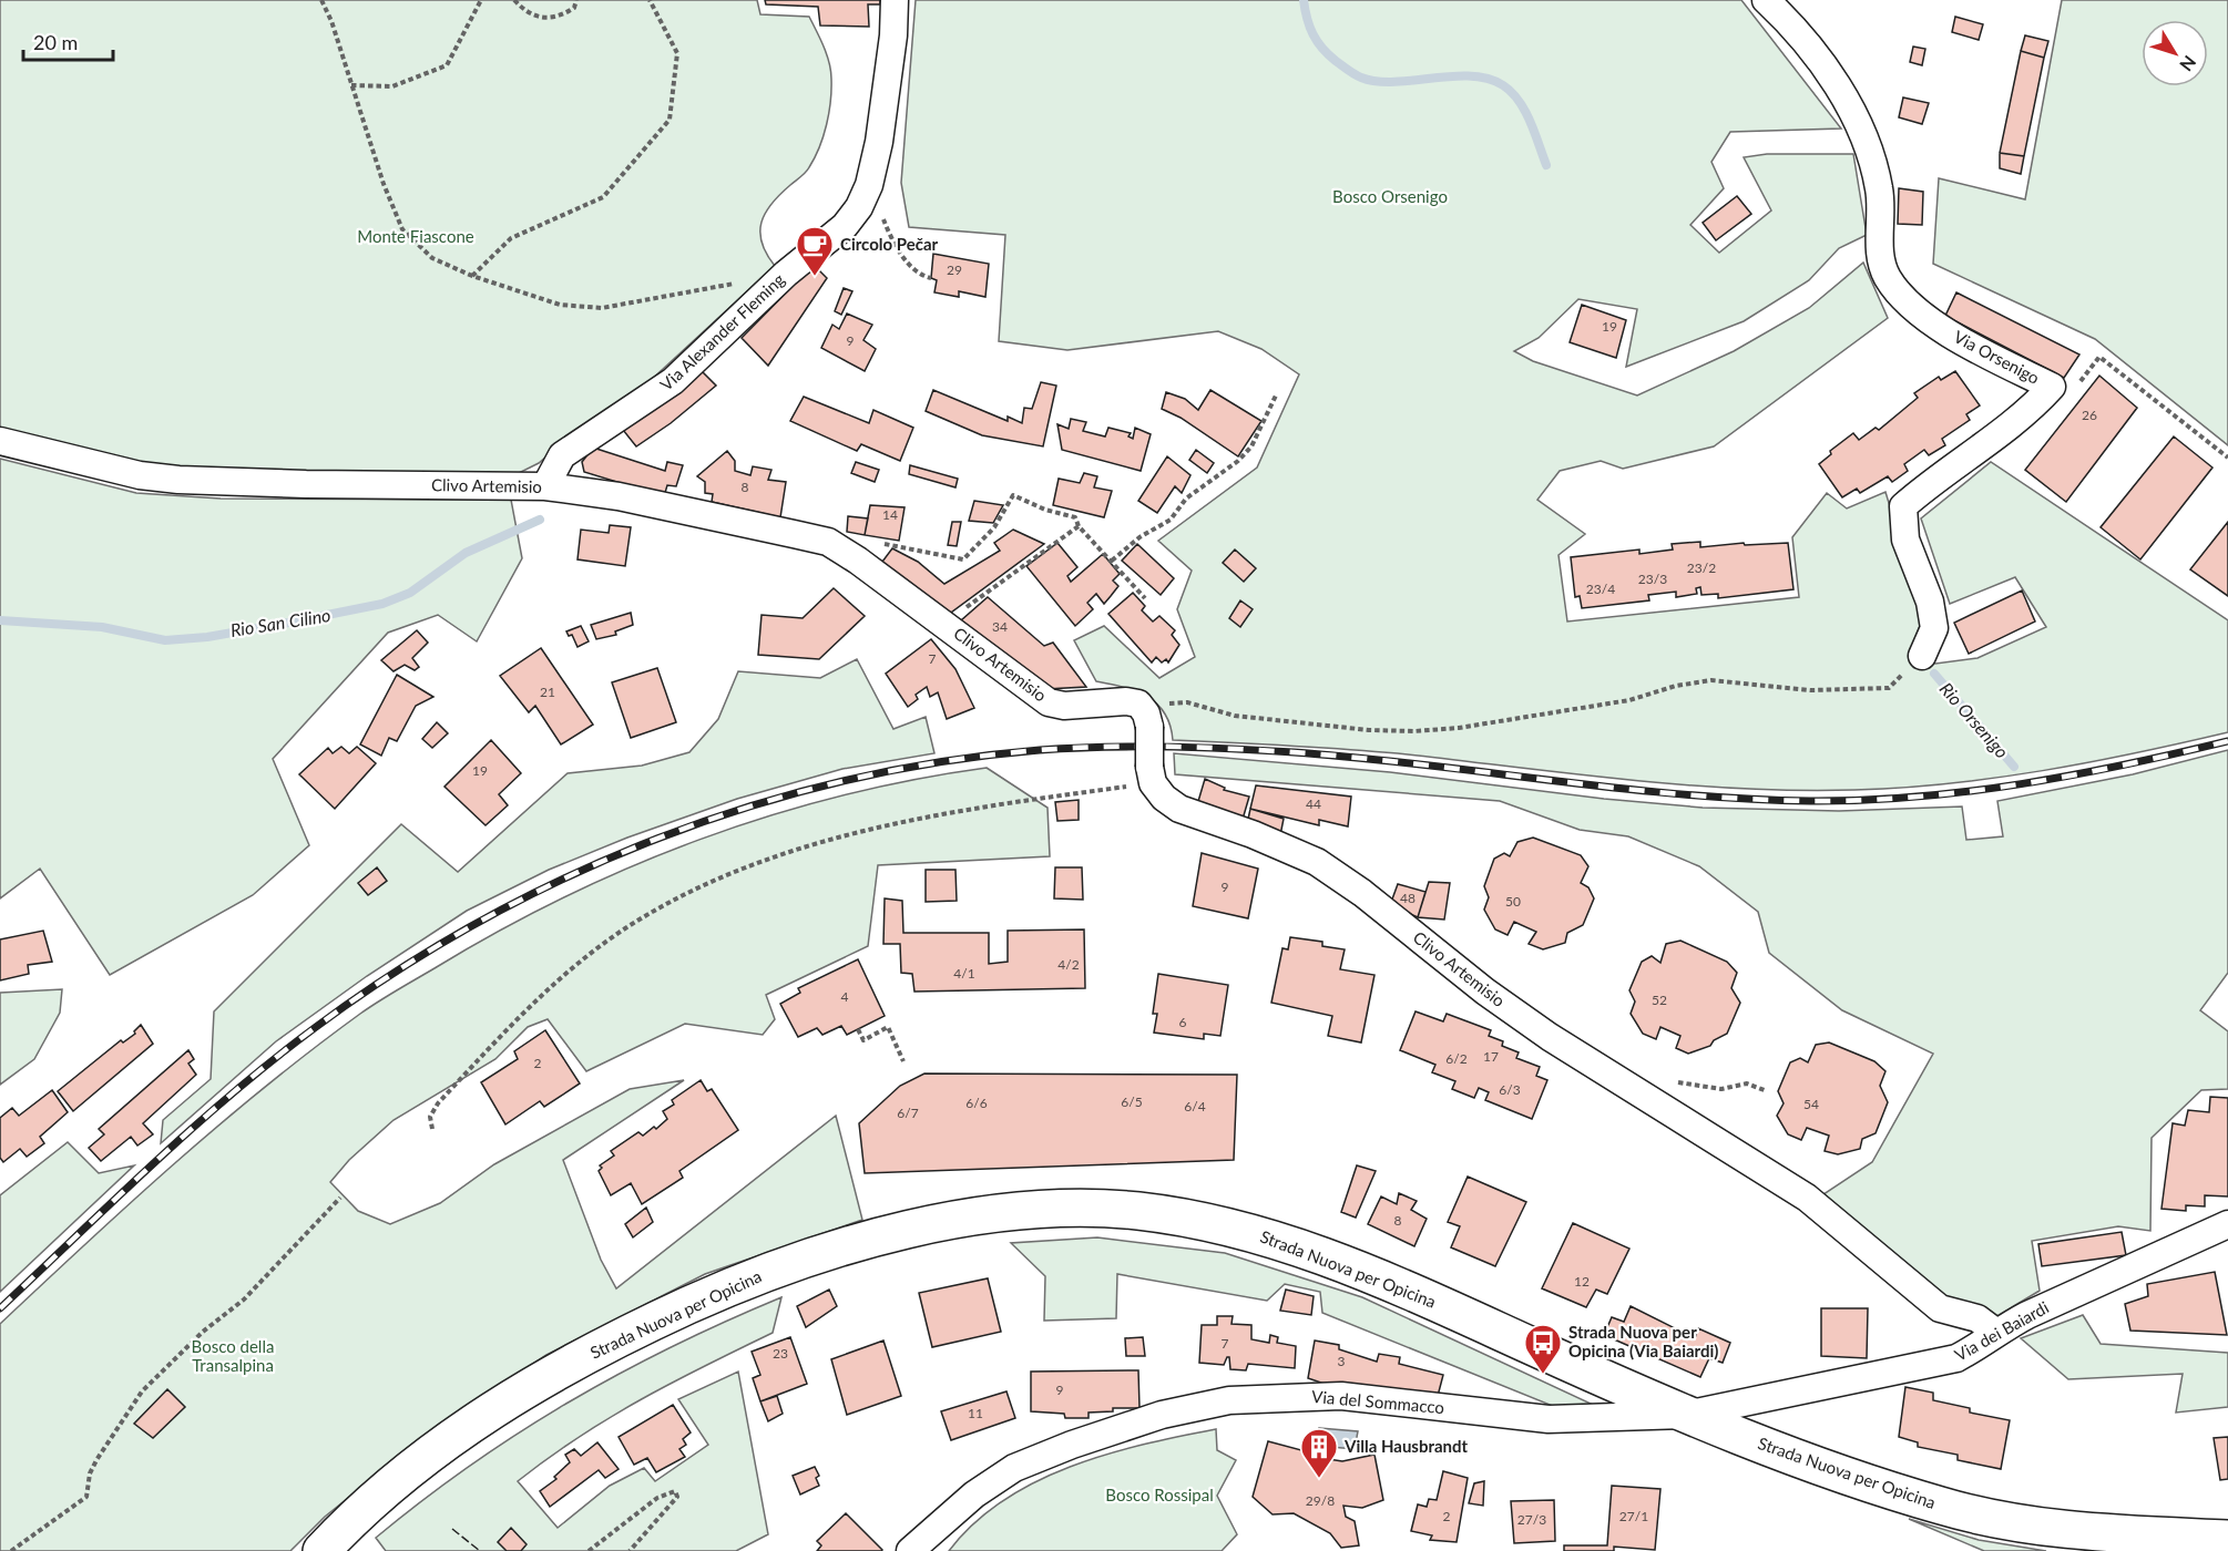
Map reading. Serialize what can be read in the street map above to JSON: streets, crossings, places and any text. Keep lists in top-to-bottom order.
{
  "streets": {
    "main road": ["Strada Nuova per Opicina"],
    "street": [
      "Via Alexander Fleming",
      "Via Orsenigo",
      "Clivo Artemisio",
      "Via dei Baiardi",
      "Via del Sommacco"
    ]
  },
  "crossings": [
    ["Via Alexander Fleming", "Clivo Artemisio"],
    ["Clivo Artemisio", "Via dei Baiardi"],
    ["Strada Nuova per Opicina", "Via dei Baiardi"],
    ["Strada Nuova per Opicina", "Via del Sommacco"],
    ["Via dei Baiardi", "Via del Sommacco"]
  ],
  "water": ["Rio San Cilino", "Rio Orsenigo"],
  "parks": [
    "Bosco Orsenigo",
    "Monte Fiascone",
    "Bosco della Transalpina",
    "Bosco Rossipal"
  ],
  "places": {
    "cafe": ["Circolo Pečar"],
    "bus stop": ["Strada Nuova per Opicina (Via Baiardi)"],
    "building": ["Villa Hausbrandt"]
  },
  "house_numbers": [
    "29",
    "19",
    "9",
    "26",
    "8",
    "14",
    "23/2",
    "23/3",
    "23/4",
    "34",
    "7",
    "21",
    "19",
    "44",
    "9",
    "48",
    "50",
    "4/2",
    "4/1",
    "4",
    "52",
    "6",
    "17",
    "6/2",
    "2",
    "6/3",
    "6/5",
    "6/6",
    "54",
    "6/4",
    "6/7",
    "8",
    "12",
    "7",
    "23",
    "3",
    "9",
    "11",
    "29/8",
    "2",
    "27/1",
    "27/3"
  ],
  "scale_bar": "20 m",
  "north": "bottom right"
}
